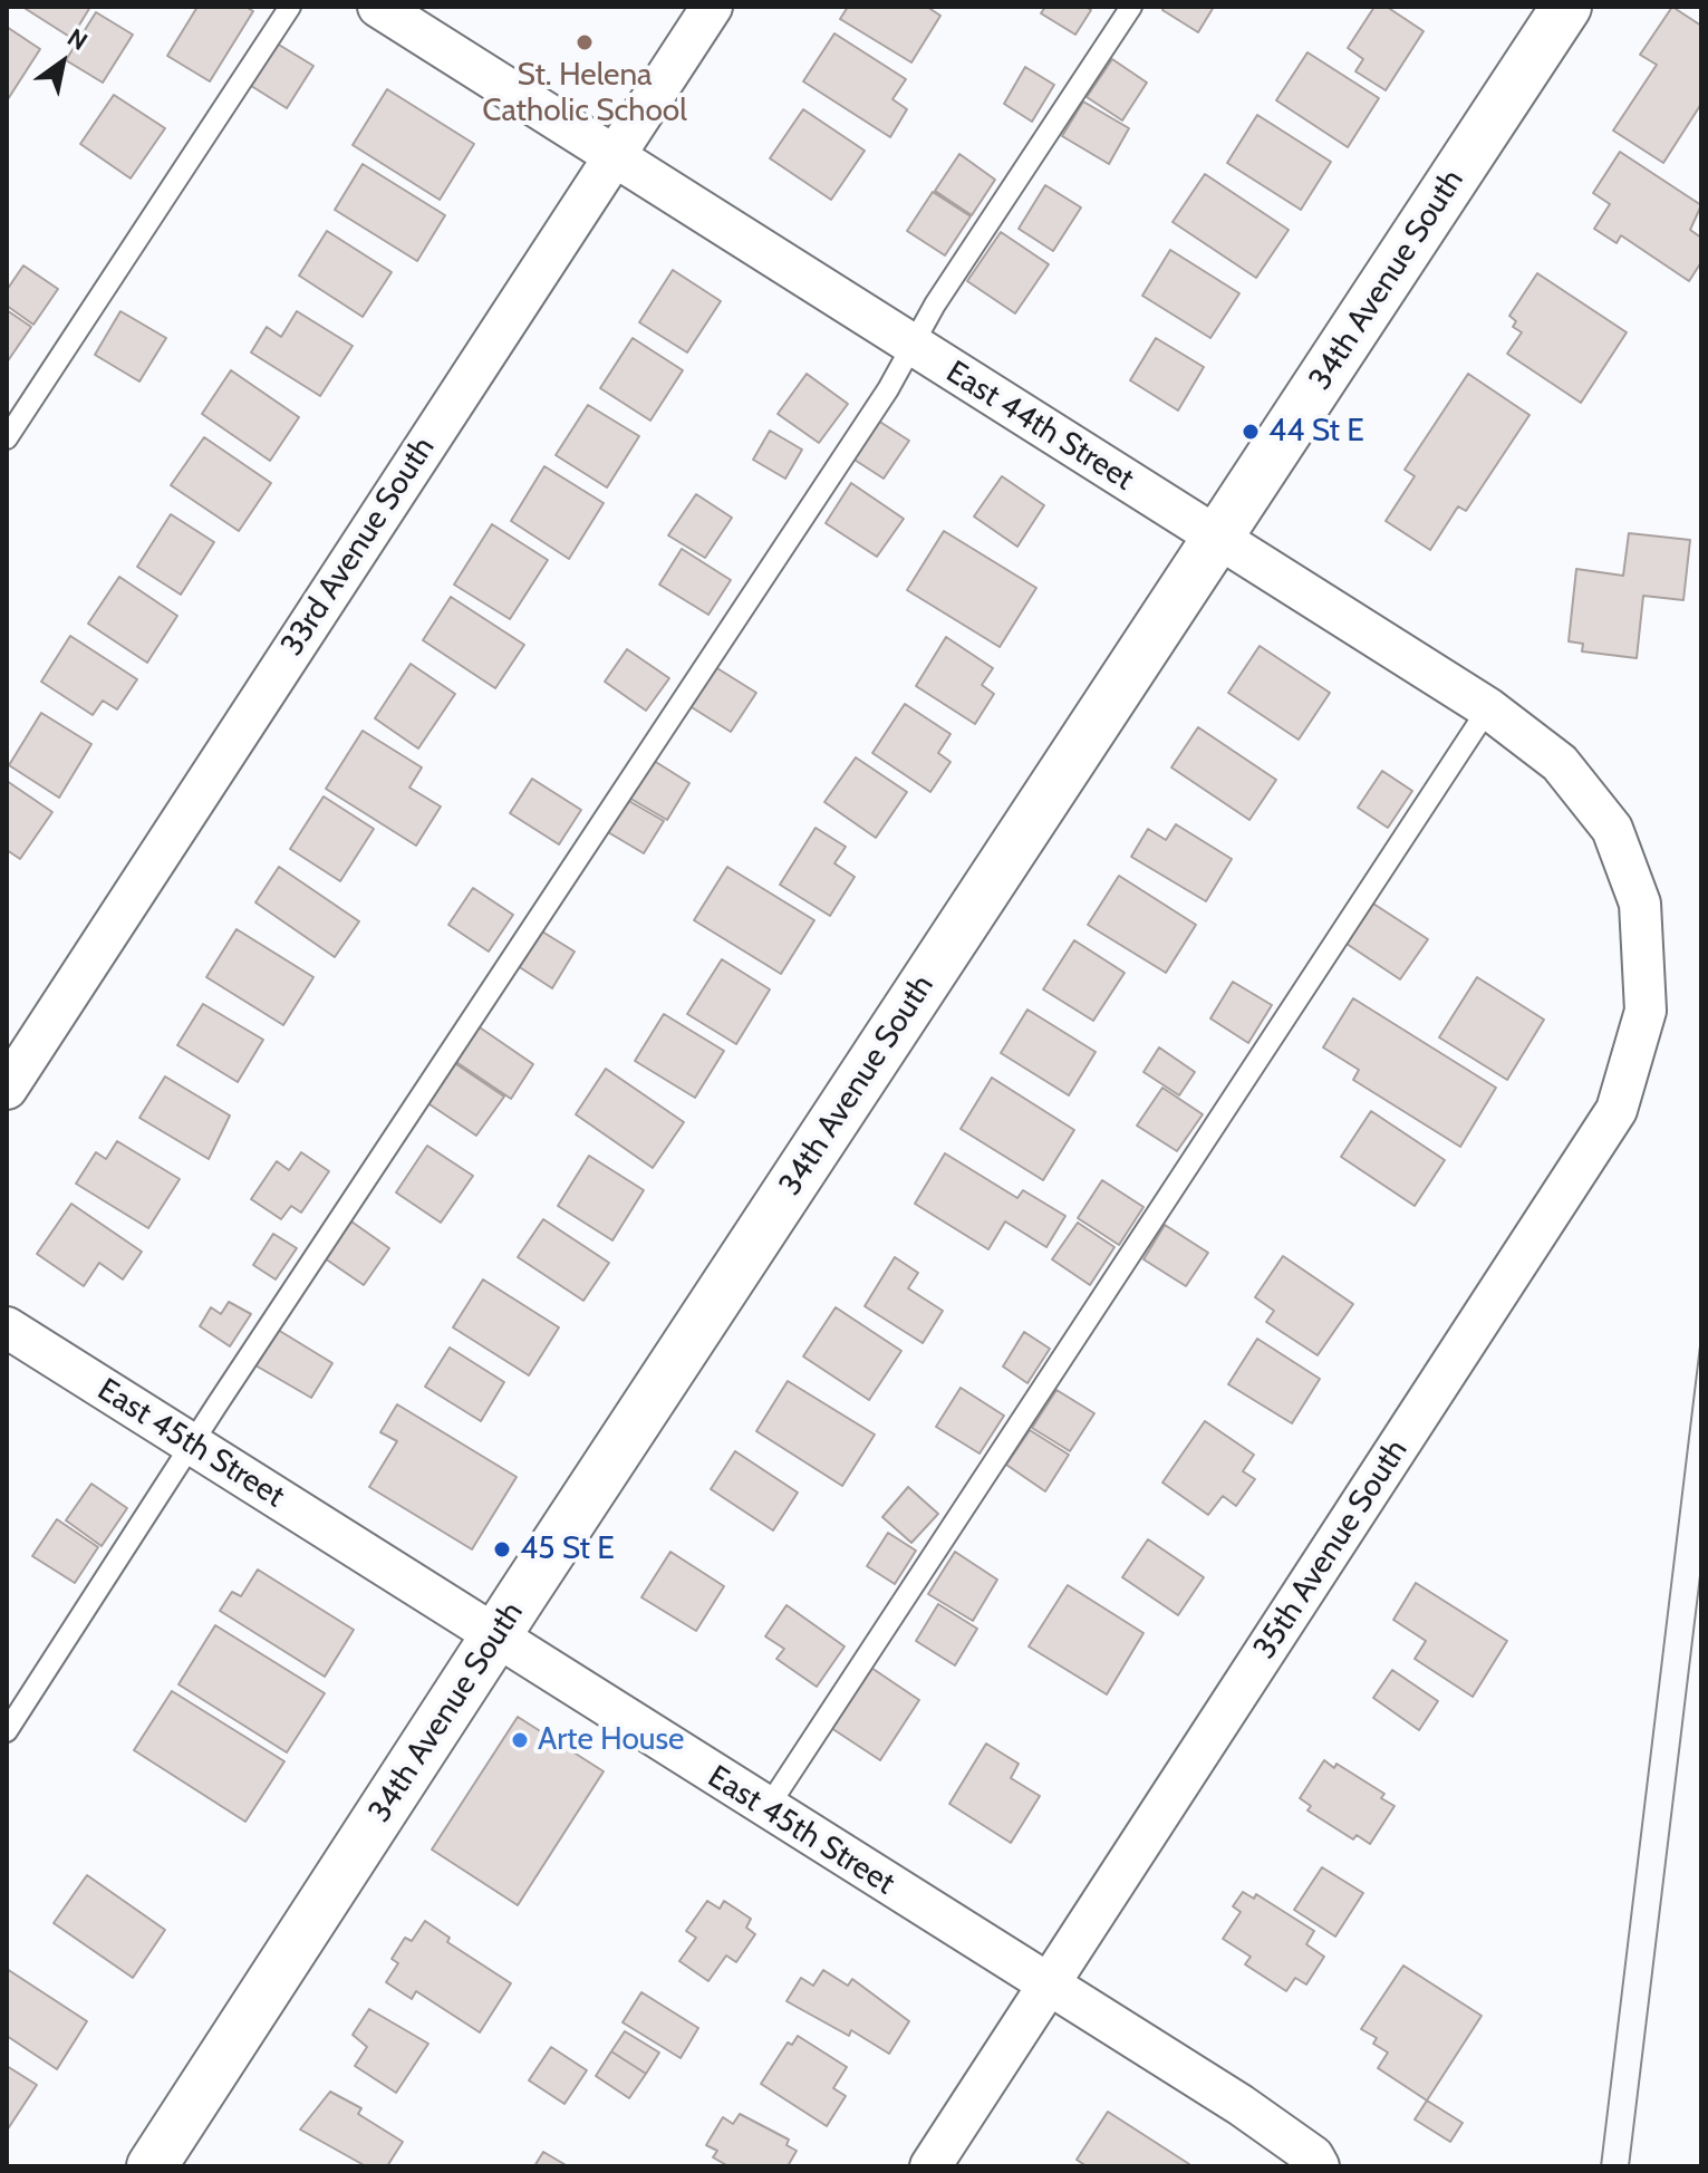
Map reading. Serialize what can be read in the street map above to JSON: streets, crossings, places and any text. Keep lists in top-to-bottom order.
{
  "streets": {
    "street": [
      "34th Avenue South",
      "East 44th Street",
      "33rd Avenue South",
      "East 45th Street",
      "35th Avenue South"
    ]
  },
  "crossings": [
    ["34th Avenue South", "East 44th Street"],
    ["34th Avenue South", "East 45th Street"],
    ["East 44th Street", "33rd Avenue South"],
    ["East 44th Street", "35th Avenue South"],
    ["East 45th Street", "35th Avenue South"]
  ],
  "places": [
    "St. Helena Catholic School",
    "44 St E",
    "45 St E",
    "Arte House"
  ],
  "north": "top right"
}
